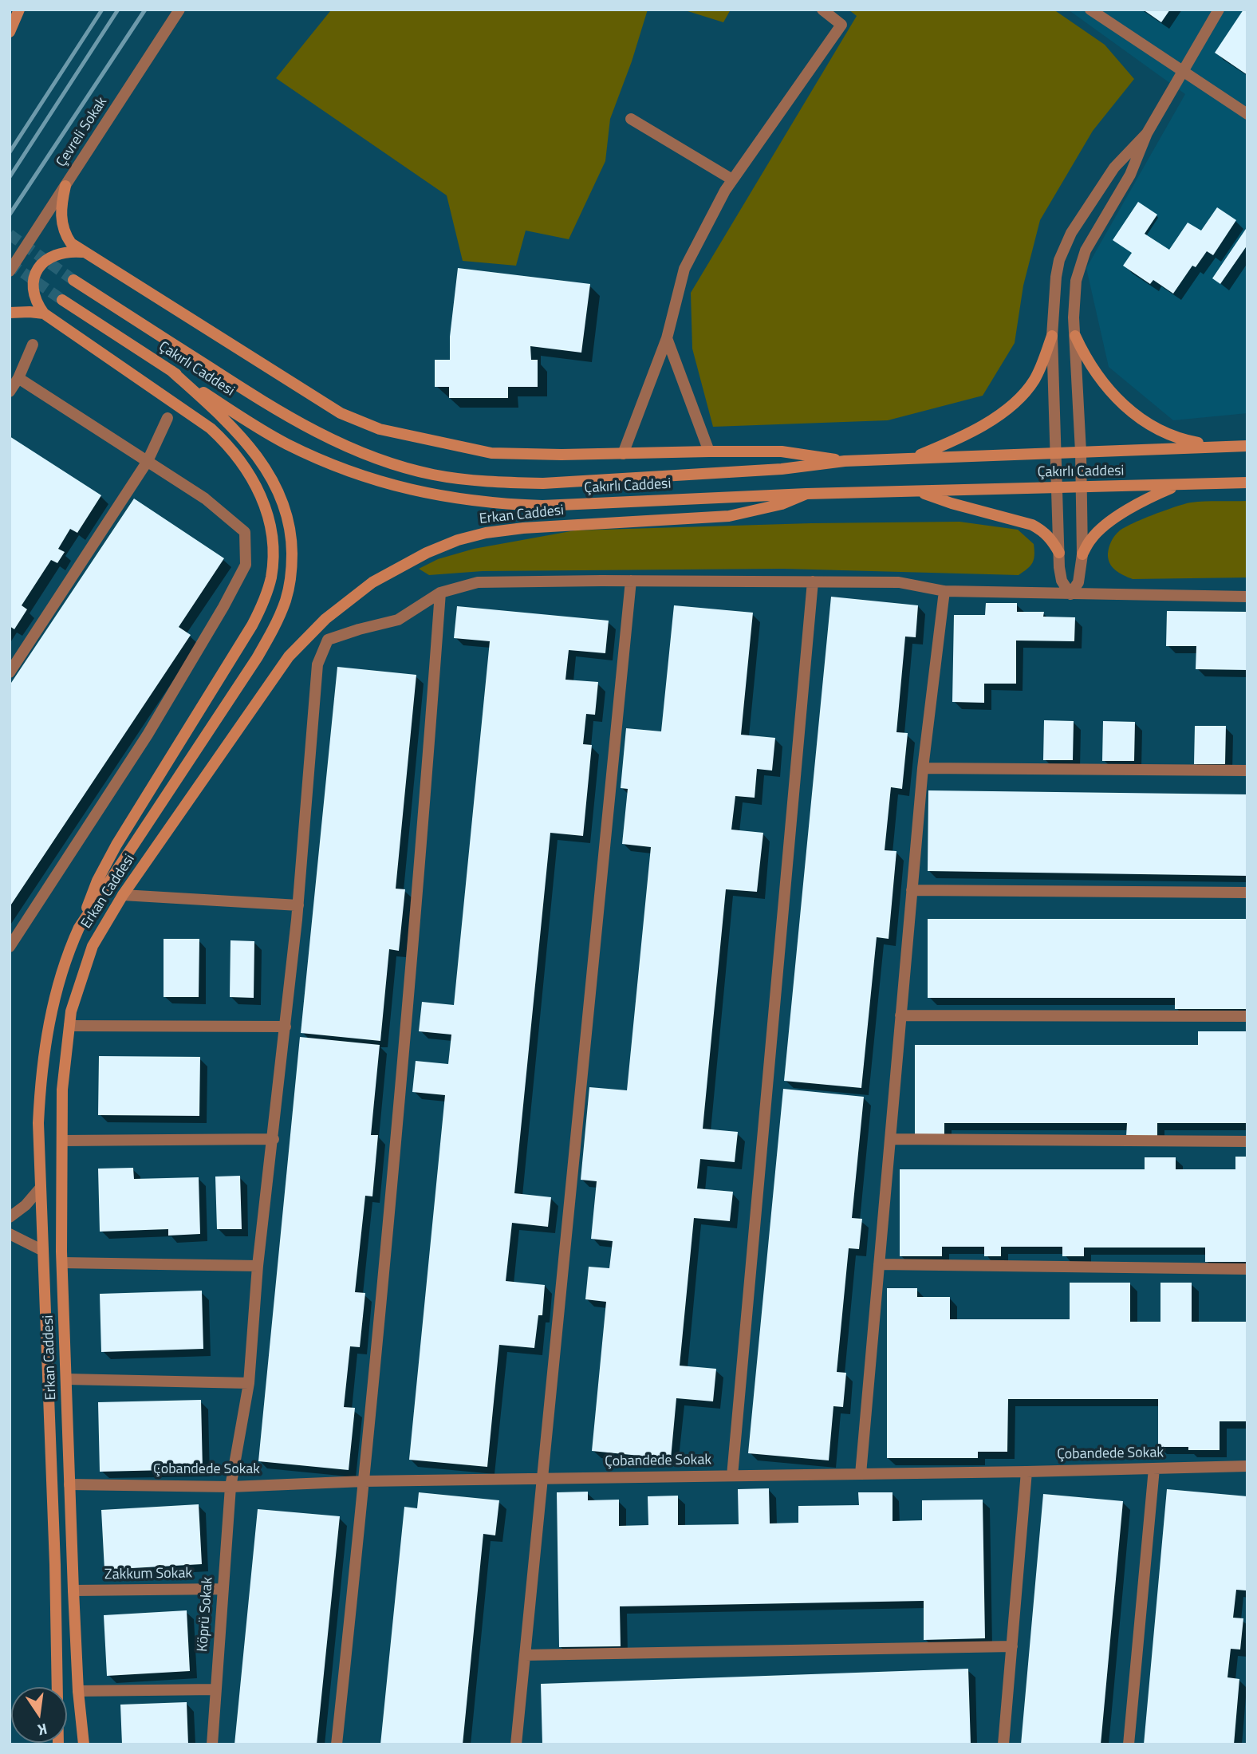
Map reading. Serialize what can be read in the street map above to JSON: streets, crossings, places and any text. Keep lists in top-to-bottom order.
{
  "streets": {
    "main road": ["Çakırlı Caddesi", "Erkan Caddesi"],
    "street": [
      "Çevreli Sokak",
      "Çobandede Sokak",
      "Zakkum Sokak",
      "Köprü Sokak"
    ]
  },
  "crossings": [
    ["Çakırlı Caddesi", "Erkan Caddesi"],
    ["Erkan Caddesi", "Çobandede Sokak"],
    ["Erkan Caddesi", "Zakkum Sokak"],
    ["Çobandede Sokak", "Köprü Sokak"],
    ["Zakkum Sokak", "Köprü Sokak"]
  ],
  "north": "bottom"
}
